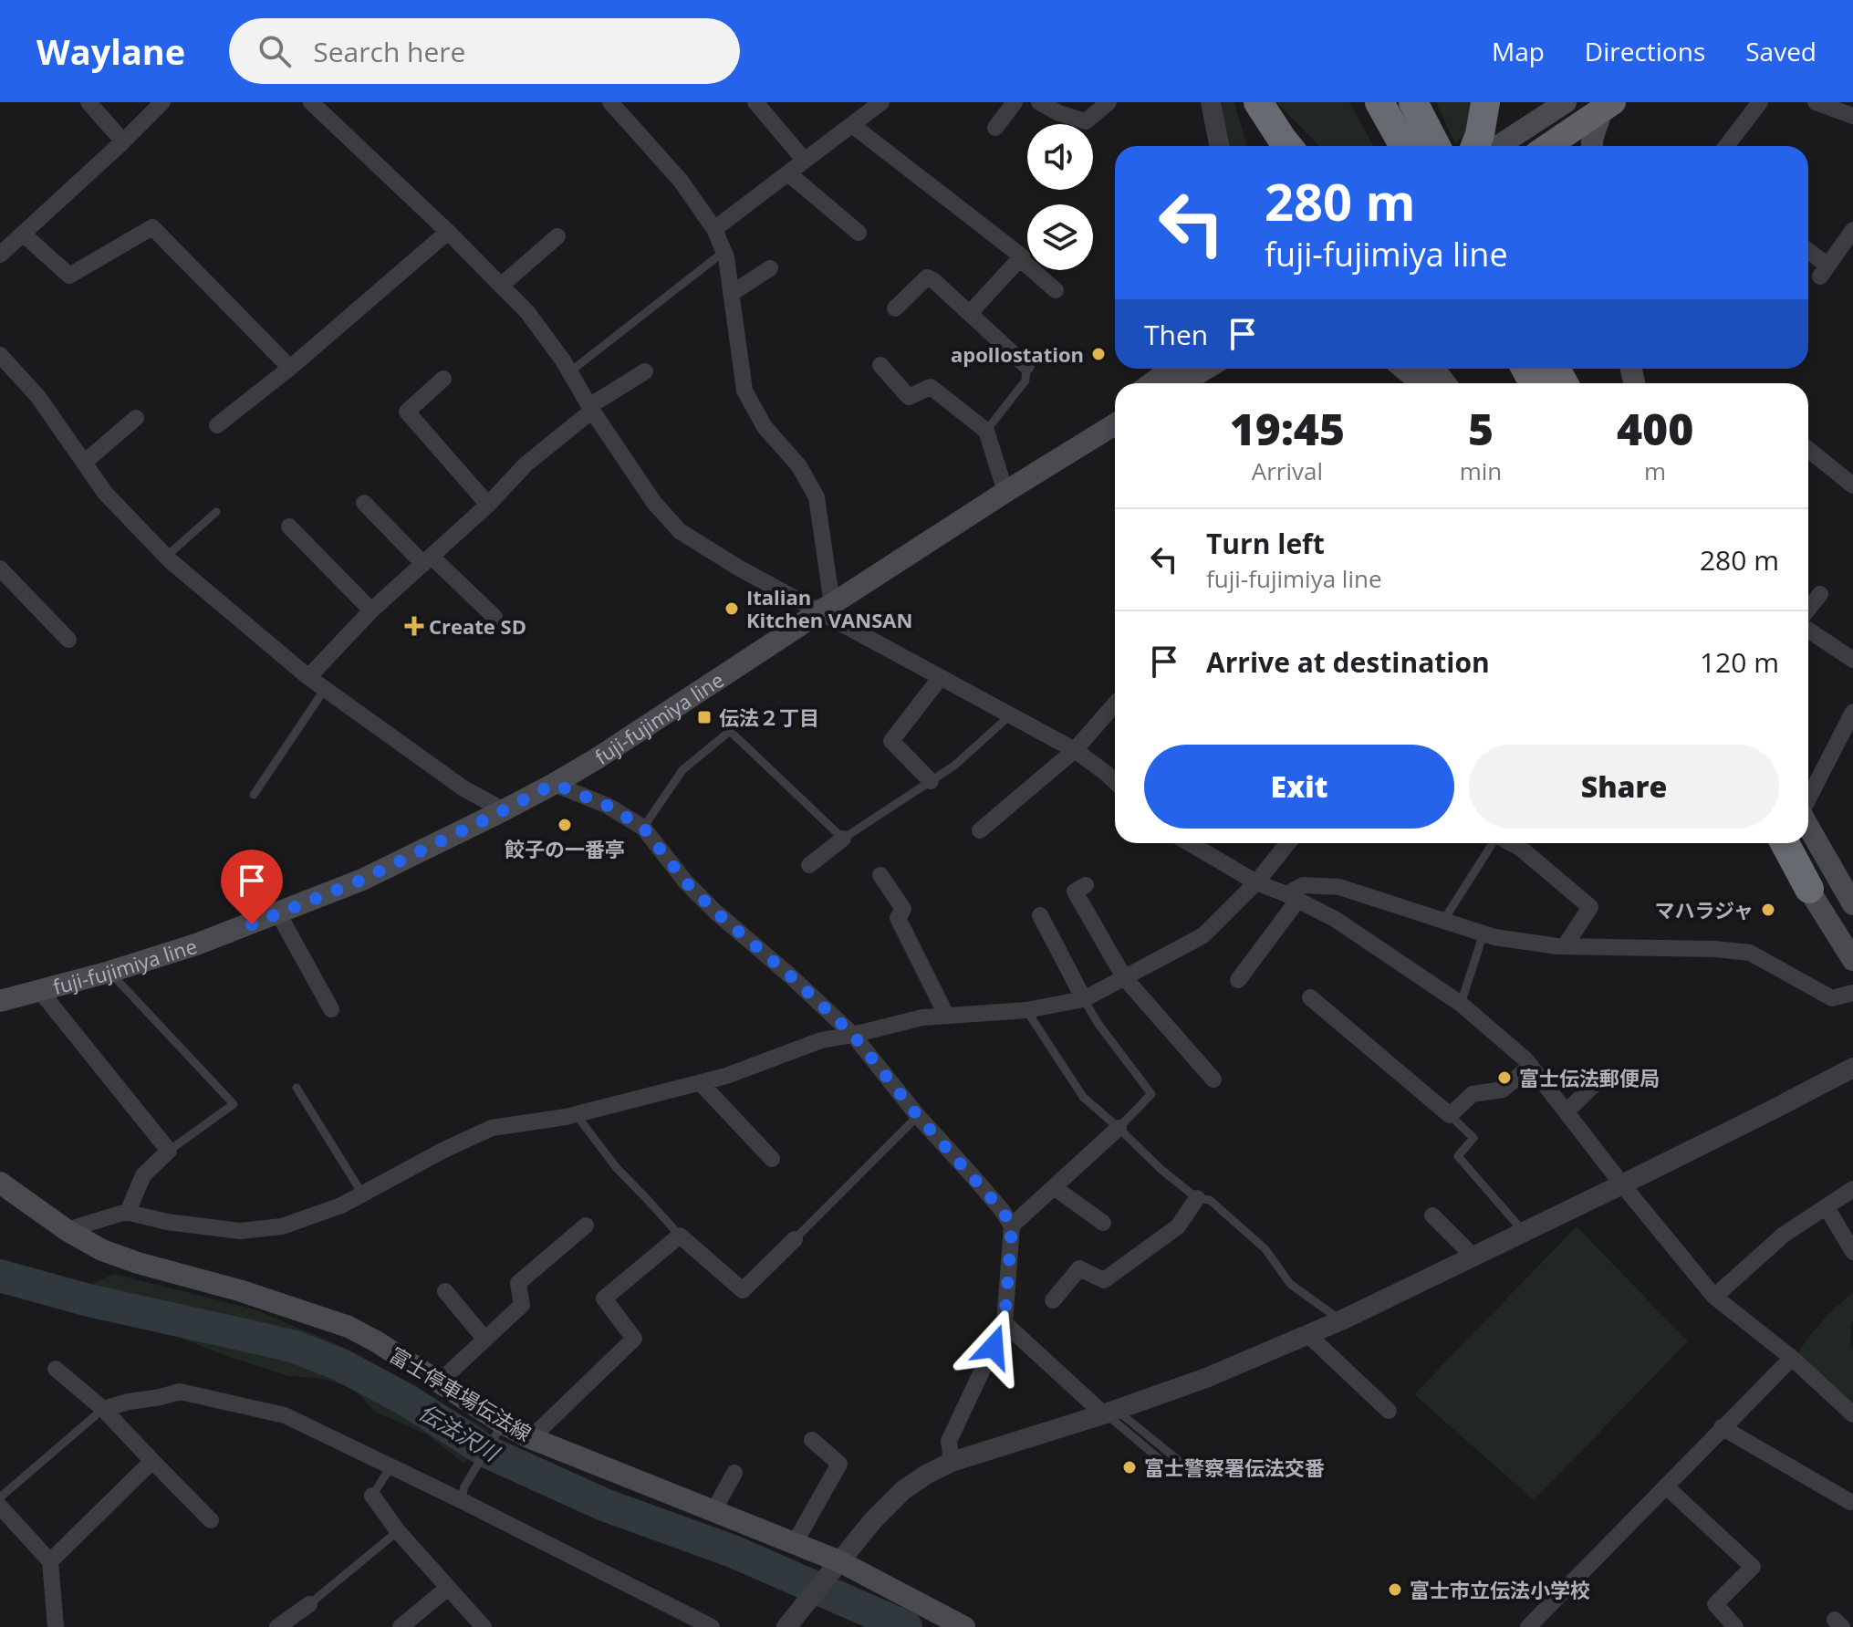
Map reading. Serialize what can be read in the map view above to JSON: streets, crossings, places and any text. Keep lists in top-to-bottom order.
{
  "streets": {
    "main road": ["fuji-fujimiya line", "富士停車場伝法線"]
  },
  "water": ["伝法沢川"],
  "places": {
    "other": [
      "apollostation",
      "Italian Kitchen VANSAN",
      "餃子の一番亭",
      "マハラジャ",
      "富士伝法郵便局",
      "富士警察署伝法交番",
      "富士市立伝法小学校"
    ],
    "health": ["Create SD"],
    "transit": ["伝法２丁目"]
  },
  "page": {
    "header": "Waylane",
    "search": "Search here",
    "nav": ["Map", "Directions", "Saved"],
    "turn": ["280 m", "fuji-fujimiya line"],
    "then": "Then",
    "eta": [
      "19:45",
      "Arrival",
      "5",
      "min",
      "400",
      "m"
    ],
    "list": [
      {
        "name": "Turn left",
        "note": "fuji-fujimiya line",
        "value": "280 m"
      },
      {
        "name": "Arrive at destination",
        "value": "120 m"
      }
    ],
    "buttons": ["Exit", "Share"]
  }
}
